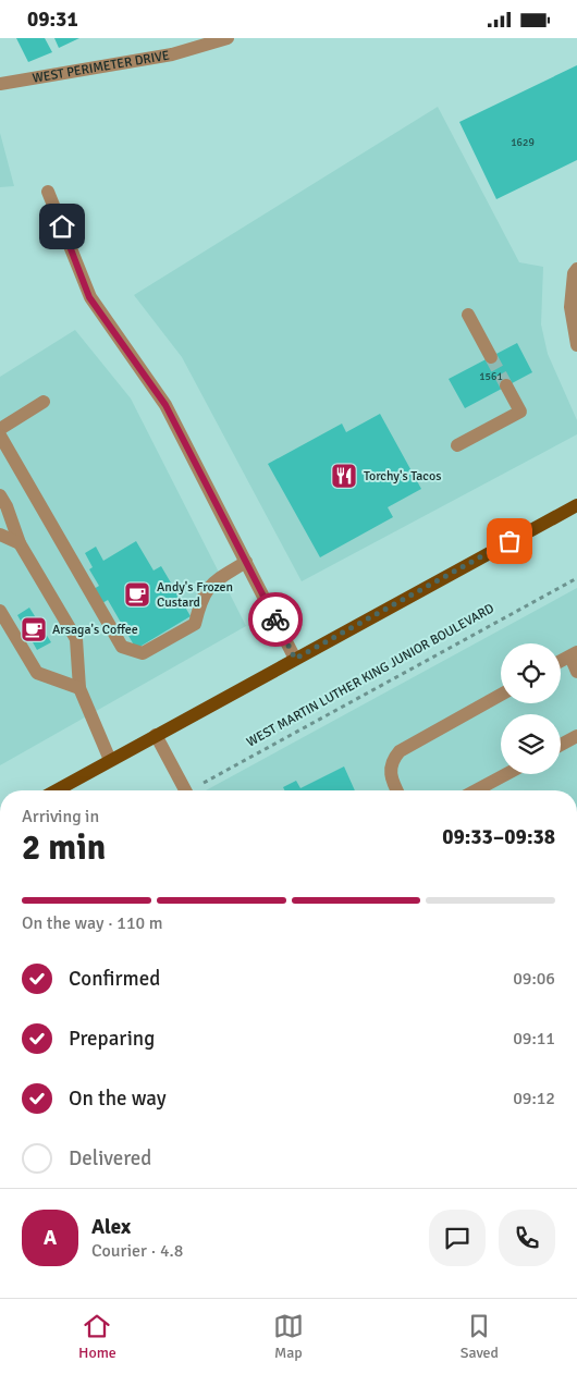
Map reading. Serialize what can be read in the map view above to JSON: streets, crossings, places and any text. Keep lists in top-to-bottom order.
{
  "streets": {
    "street": ["WEST PERIMETER DRIVE"],
    "path": ["WEST MARTIN LUTHER KING JUNIOR BOULEVARD"]
  },
  "places": {
    "restaurant": ["Torchy's Tacos"],
    "cafe": ["Andy's Frozen Custard", "Arsaga's Coffee"]
  },
  "house_numbers": ["1629", "1561"],
  "page": {
    "status": "09:31",
    "heading": ["2 min", "Arriving in", "09:33–09:38"],
    "panel": ["Alex", "Courier · 4.8"],
    "bar": "On the way · 110 m",
    "list": [
      ["Confirmed", "09:06"],
      ["Preparing", "09:11"],
      ["On the way", "09:12"],
      "Delivered"
    ],
    "round": "A",
    "tabs": ["Home", "Map", "Saved"]
  }
}
